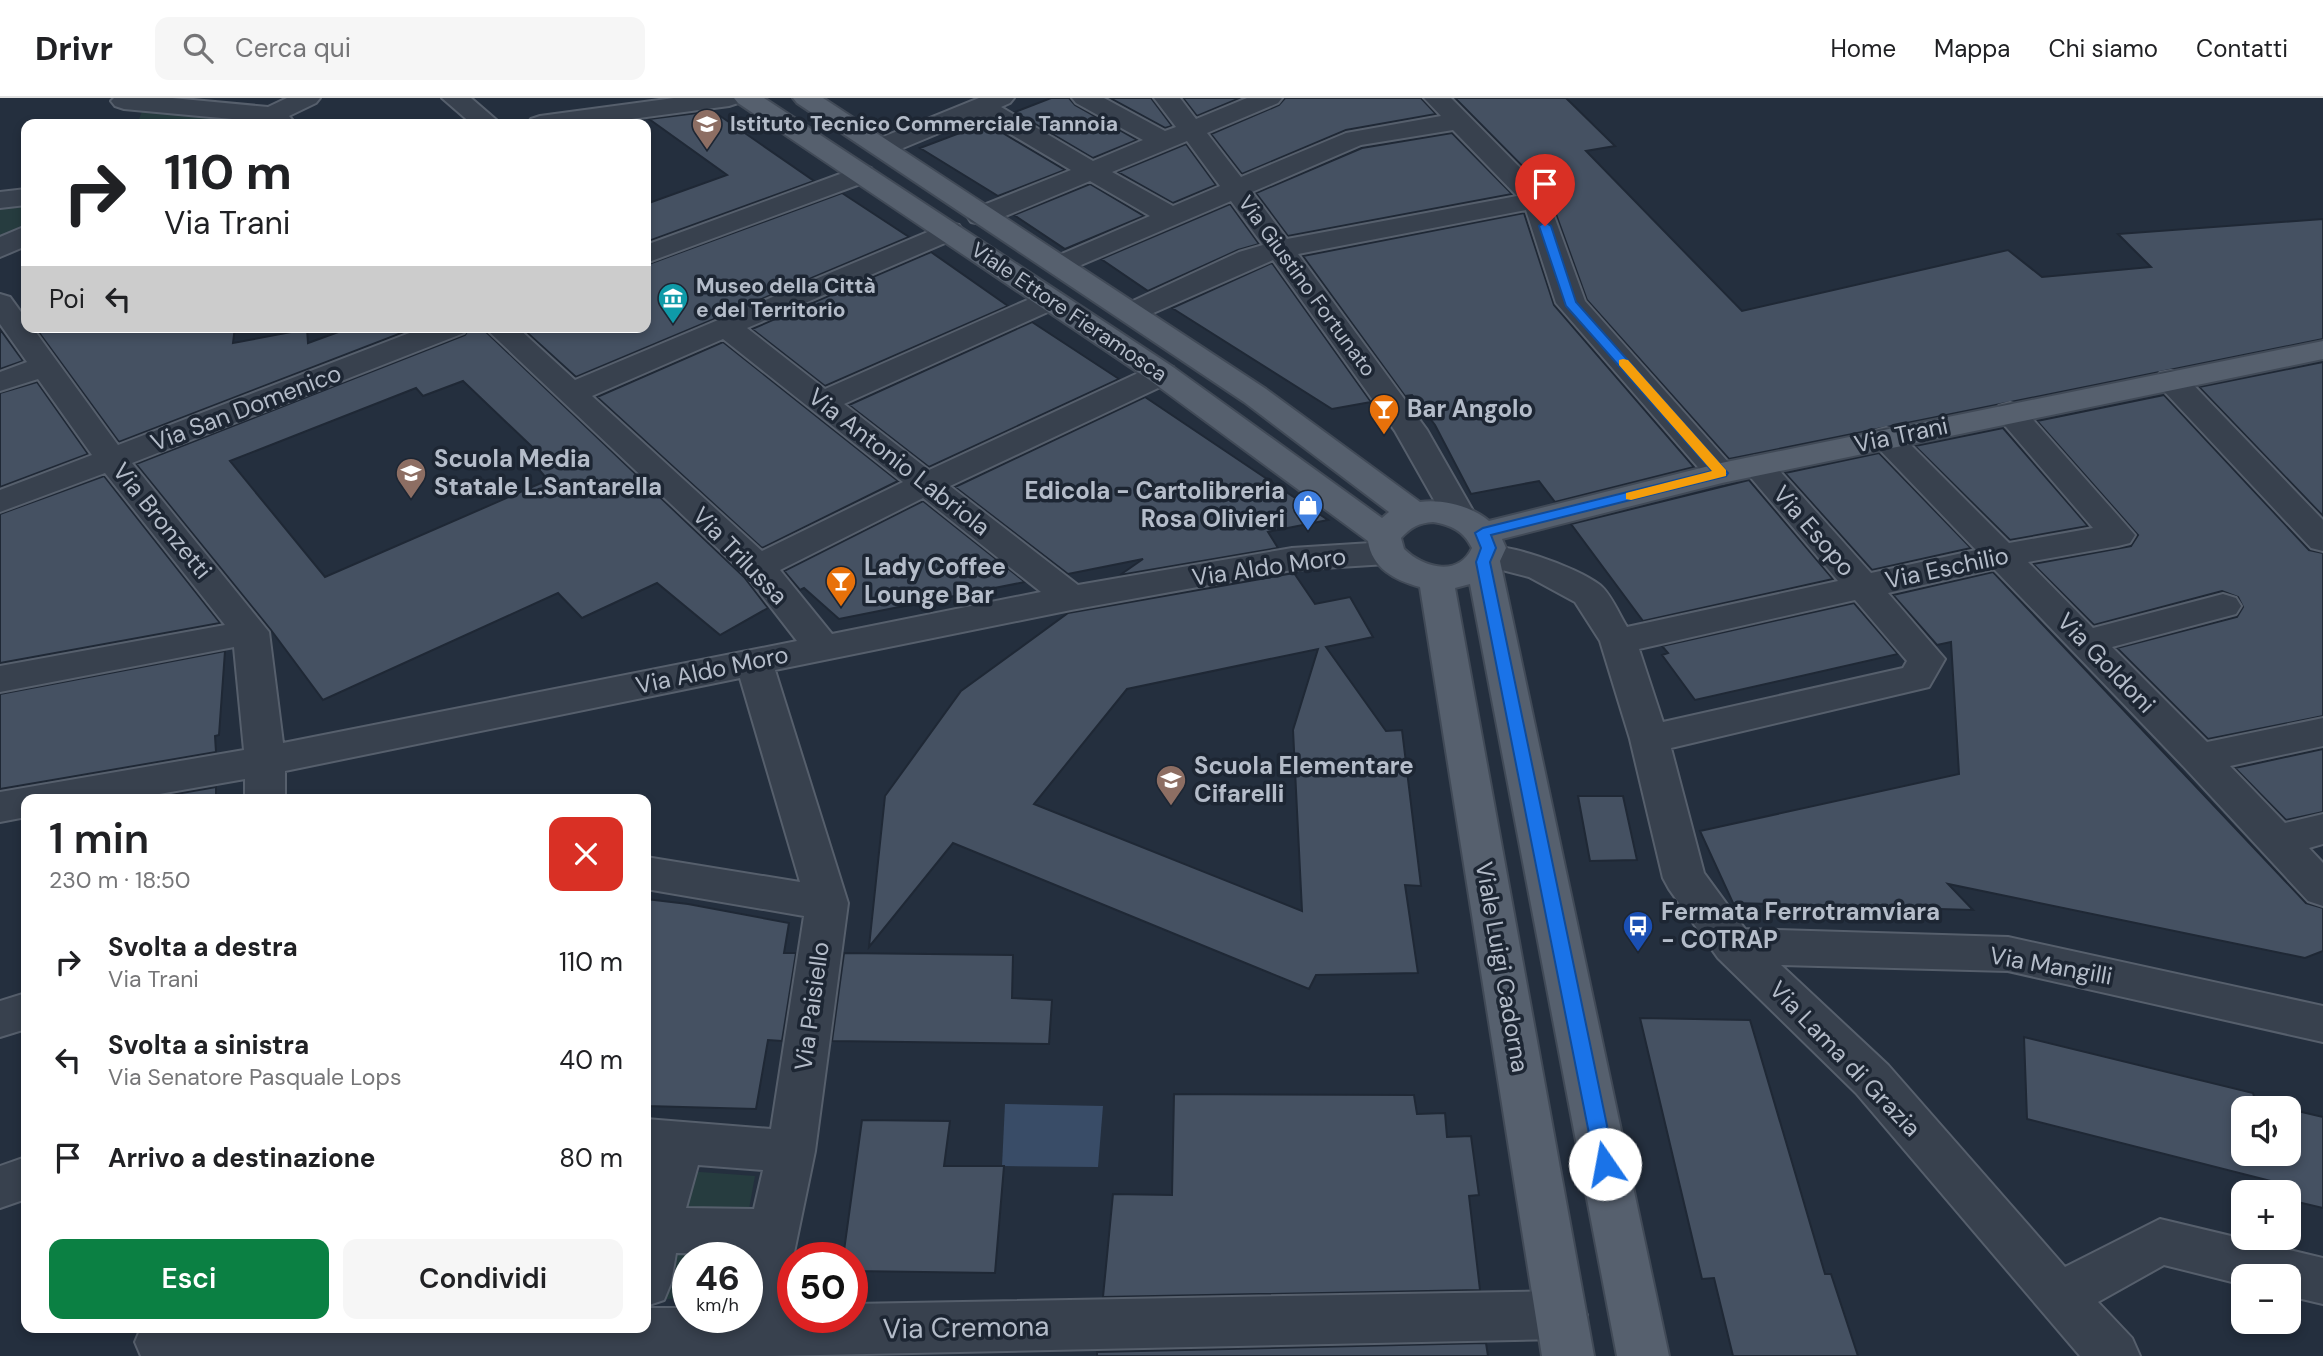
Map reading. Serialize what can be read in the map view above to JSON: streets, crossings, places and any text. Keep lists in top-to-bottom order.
{
  "streets": {
    "main road": ["Viale Ettore Fieramosca", "Via Trani", "Viale Luigi Cadorna"],
    "street": [
      "Via Giustino Fortunato",
      "Via San Domenico",
      "Via Antonio Labriola",
      "Via Bronzetti",
      "Via Esopo",
      "Via Trilussa",
      "Via Aldo Moro",
      "Via Eschilio",
      "Via Goldoni",
      "Via Mangilli",
      "Via Paisiello",
      "Via Lama di Grazia",
      "Via Cremona"
    ]
  },
  "crossings": [
    ["Via Giustino Fortunato", "Viale Ettore Fieramosca"],
    ["Via Giustino Fortunato", "Via Trani"],
    ["Via Giustino Fortunato", "Via Aldo Moro"],
    ["Via Giustino Fortunato", "Viale Luigi Cadorna"],
    ["Via Giustino Fortunato", "Via Lama di Grazia"],
    ["Viale Ettore Fieramosca", "Via Trani"],
    ["Viale Ettore Fieramosca", "Via Aldo Moro"],
    ["Viale Ettore Fieramosca", "Viale Luigi Cadorna"],
    ["Viale Ettore Fieramosca", "Via Lama di Grazia"],
    ["Via San Domenico", "Via Bronzetti"],
    ["Via Trani", "Via Esopo"],
    ["Via Trani", "Via Aldo Moro"],
    ["Via Trani", "Via Eschilio"],
    ["Via Trani", "Via Goldoni"],
    ["Via Trani", "Viale Luigi Cadorna"],
    ["Via Trani", "Via Lama di Grazia"],
    ["Via Antonio Labriola", "Via Aldo Moro"],
    ["Via Esopo", "Via Eschilio"],
    ["Via Esopo", "Via Lama di Grazia"],
    ["Via Trilussa", "Via Aldo Moro"],
    ["Via Aldo Moro", "Viale Luigi Cadorna"],
    ["Via Aldo Moro", "Via Paisiello"],
    ["Via Aldo Moro", "Via Lama di Grazia"],
    ["Via Eschilio", "Via Goldoni"],
    ["Via Eschilio", "Via Lama di Grazia"],
    ["Via Mangilli", "Via Lama di Grazia"],
    ["Viale Luigi Cadorna", "Via Lama di Grazia"],
    ["Viale Luigi Cadorna", "Via Cremona"],
    ["Via Paisiello", "Via Cremona"]
  ],
  "places": {
    "school or university": ["Istituto Tecnico Commerciale Tannoia", "Scuola Media Statale L.Santarella", "Scuola Elementare Cifarelli"],
    "museum": ["Museo della Città e del Territorio"],
    "bar": ["Bar Angolo", "Lady Coffee Lounge Bar"],
    "shop": ["Edicola - Cartolibreria Rosa Olivieri"],
    "bus stop": ["Fermata Ferrotramviara - COTRAP"]
  },
  "page": {
    "header": "Drivr",
    "search": "Cerca qui",
    "nav": [
      "Home",
      "Mappa",
      "Chi siamo",
      "Contatti"
    ],
    "turn": ["110 m", "Via Trani"],
    "then": "Poi",
    "heading": ["1 min", "230 m · 18:50"],
    "list": [
      {
        "name": "Svolta a destra",
        "note": "Via Trani",
        "value": "110 m"
      },
      {
        "name": "Svolta a sinistra",
        "note": "Via Senatore Pasquale Lops",
        "value": "40 m"
      },
      {
        "name": "Arrivo a destinazione",
        "value": "80 m"
      }
    ],
    "map_buttons": ["+", "−"],
    "buttons": ["Esci", "Condividi"],
    "speed": "46 km/h",
    "limit": "50"
  }
}
